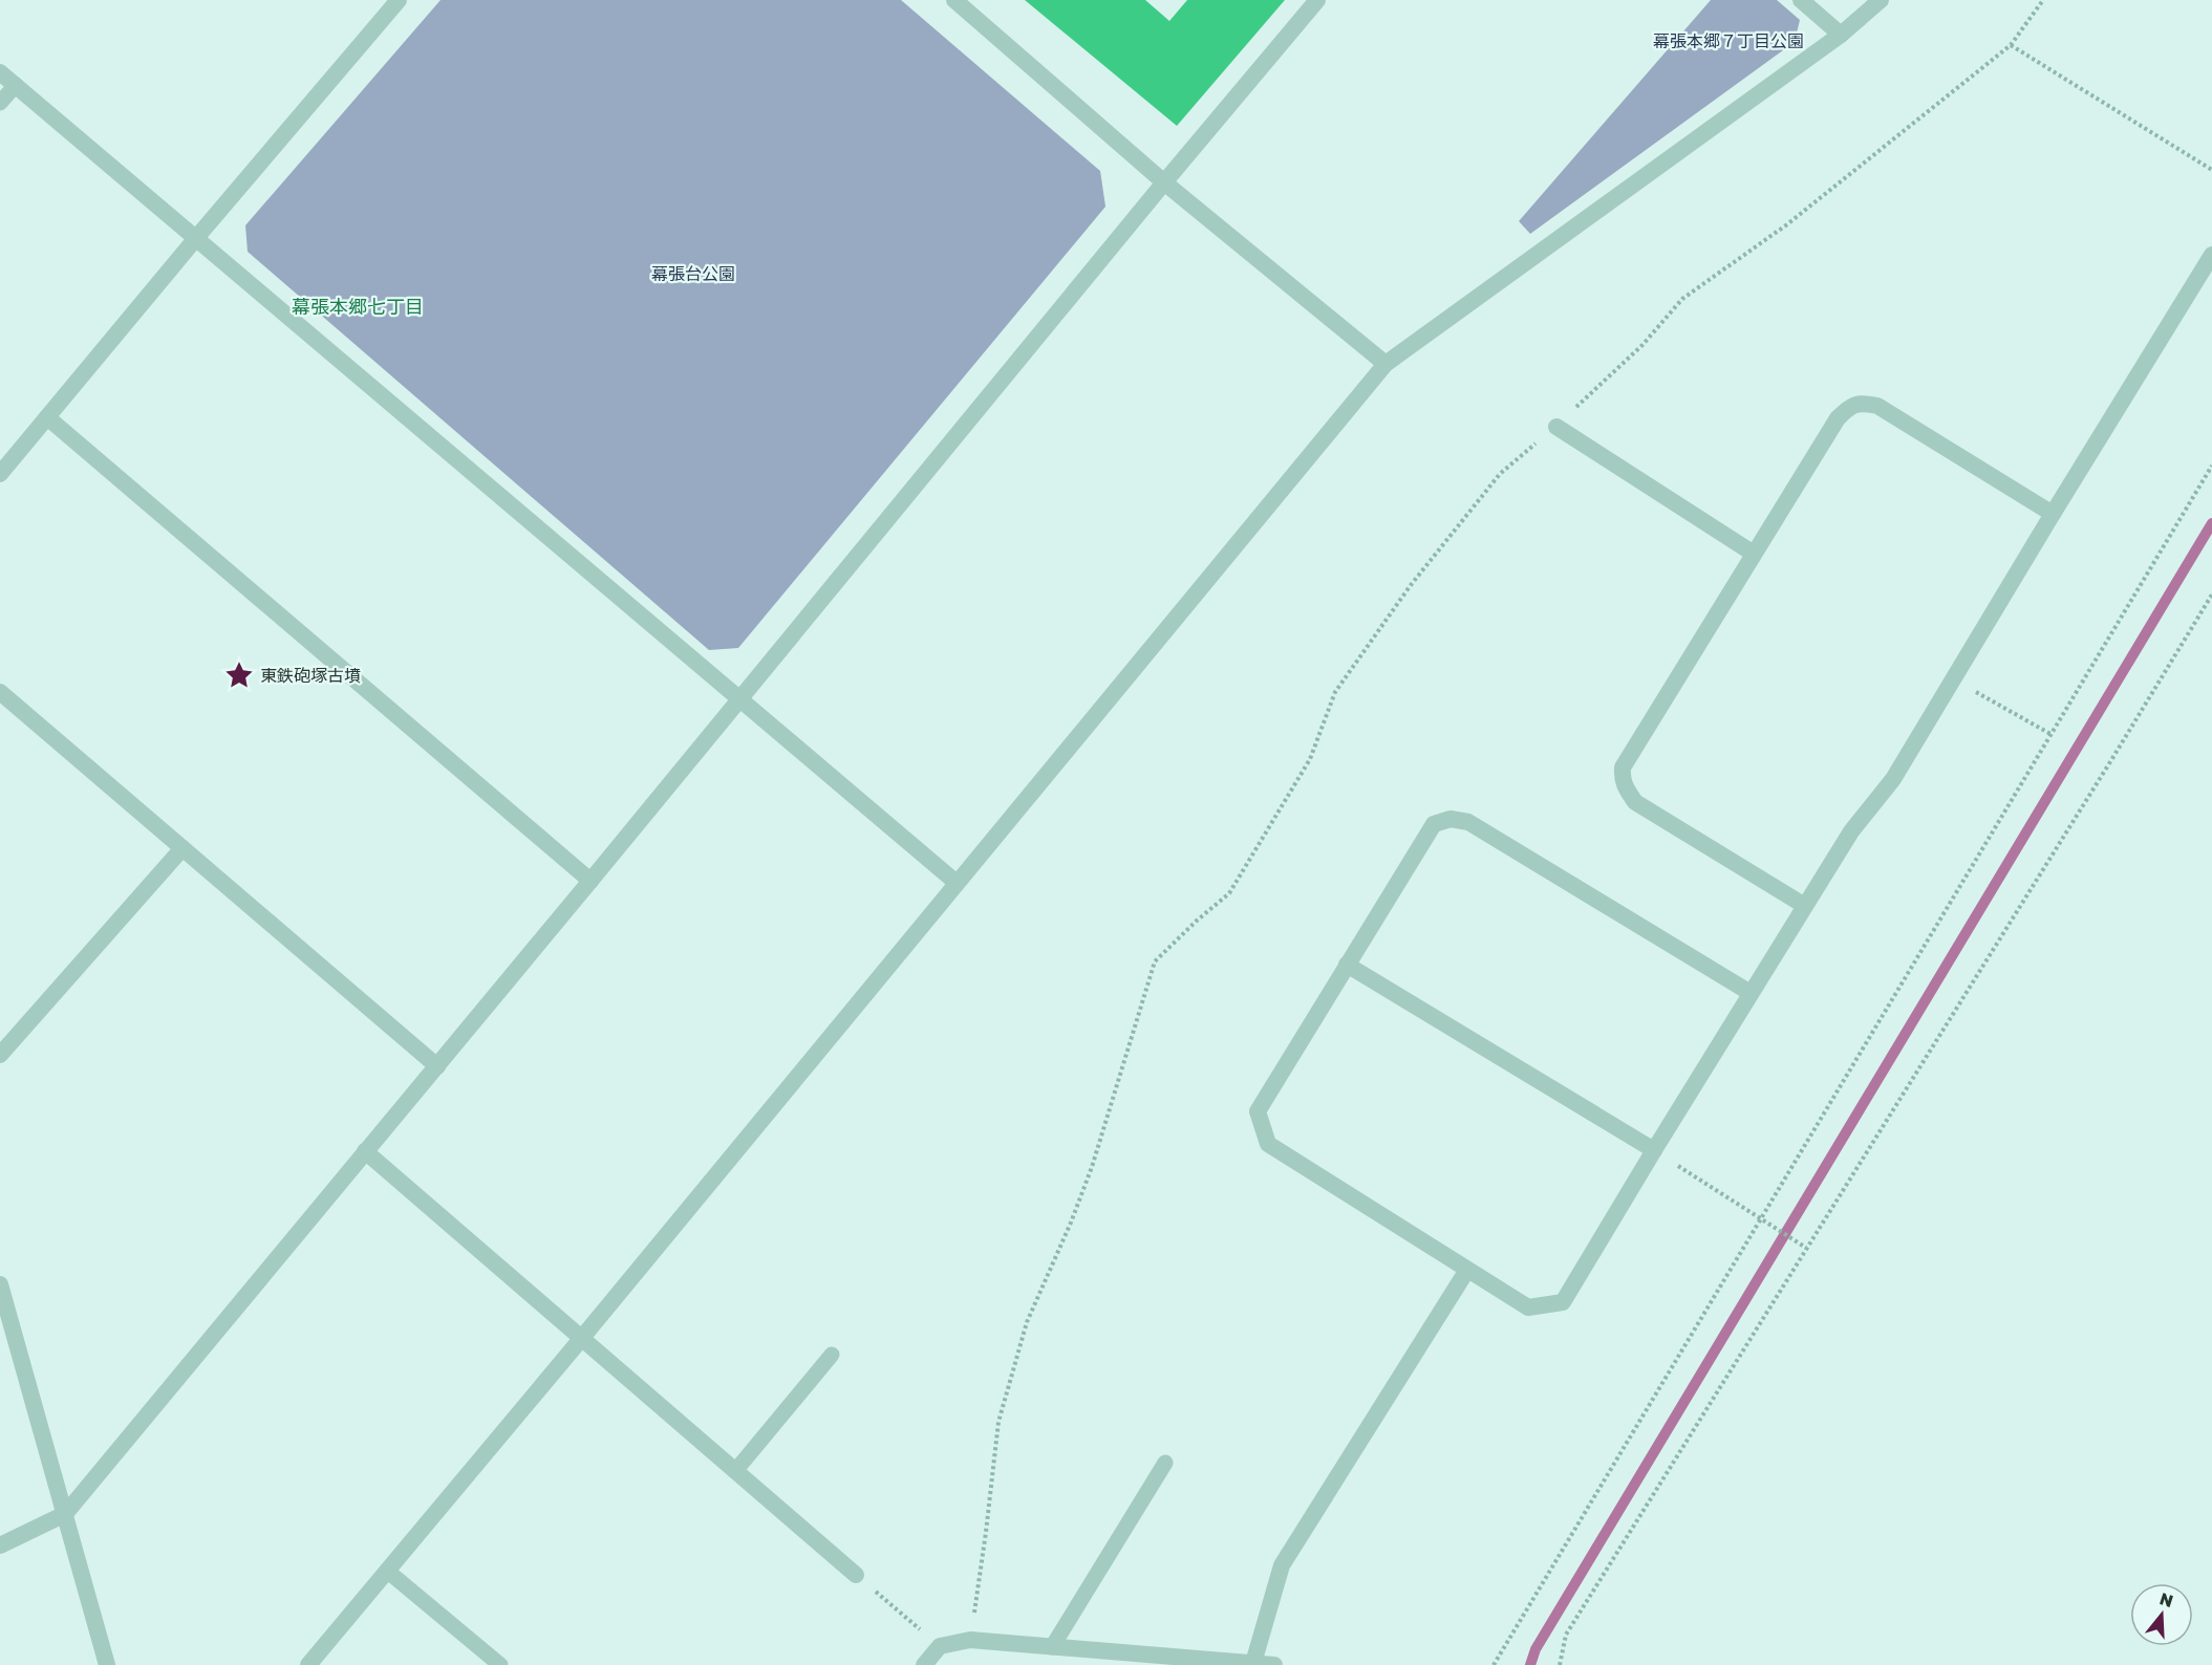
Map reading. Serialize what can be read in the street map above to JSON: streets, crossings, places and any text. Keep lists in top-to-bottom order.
{
  "districts": ["幕張本郷七丁目"],
  "parks": ["幕張本郷７丁目公園", "幕張台公園"],
  "places": {
    "place": ["東鉄砲塚古墳"]
  },
  "north": "top"
}
